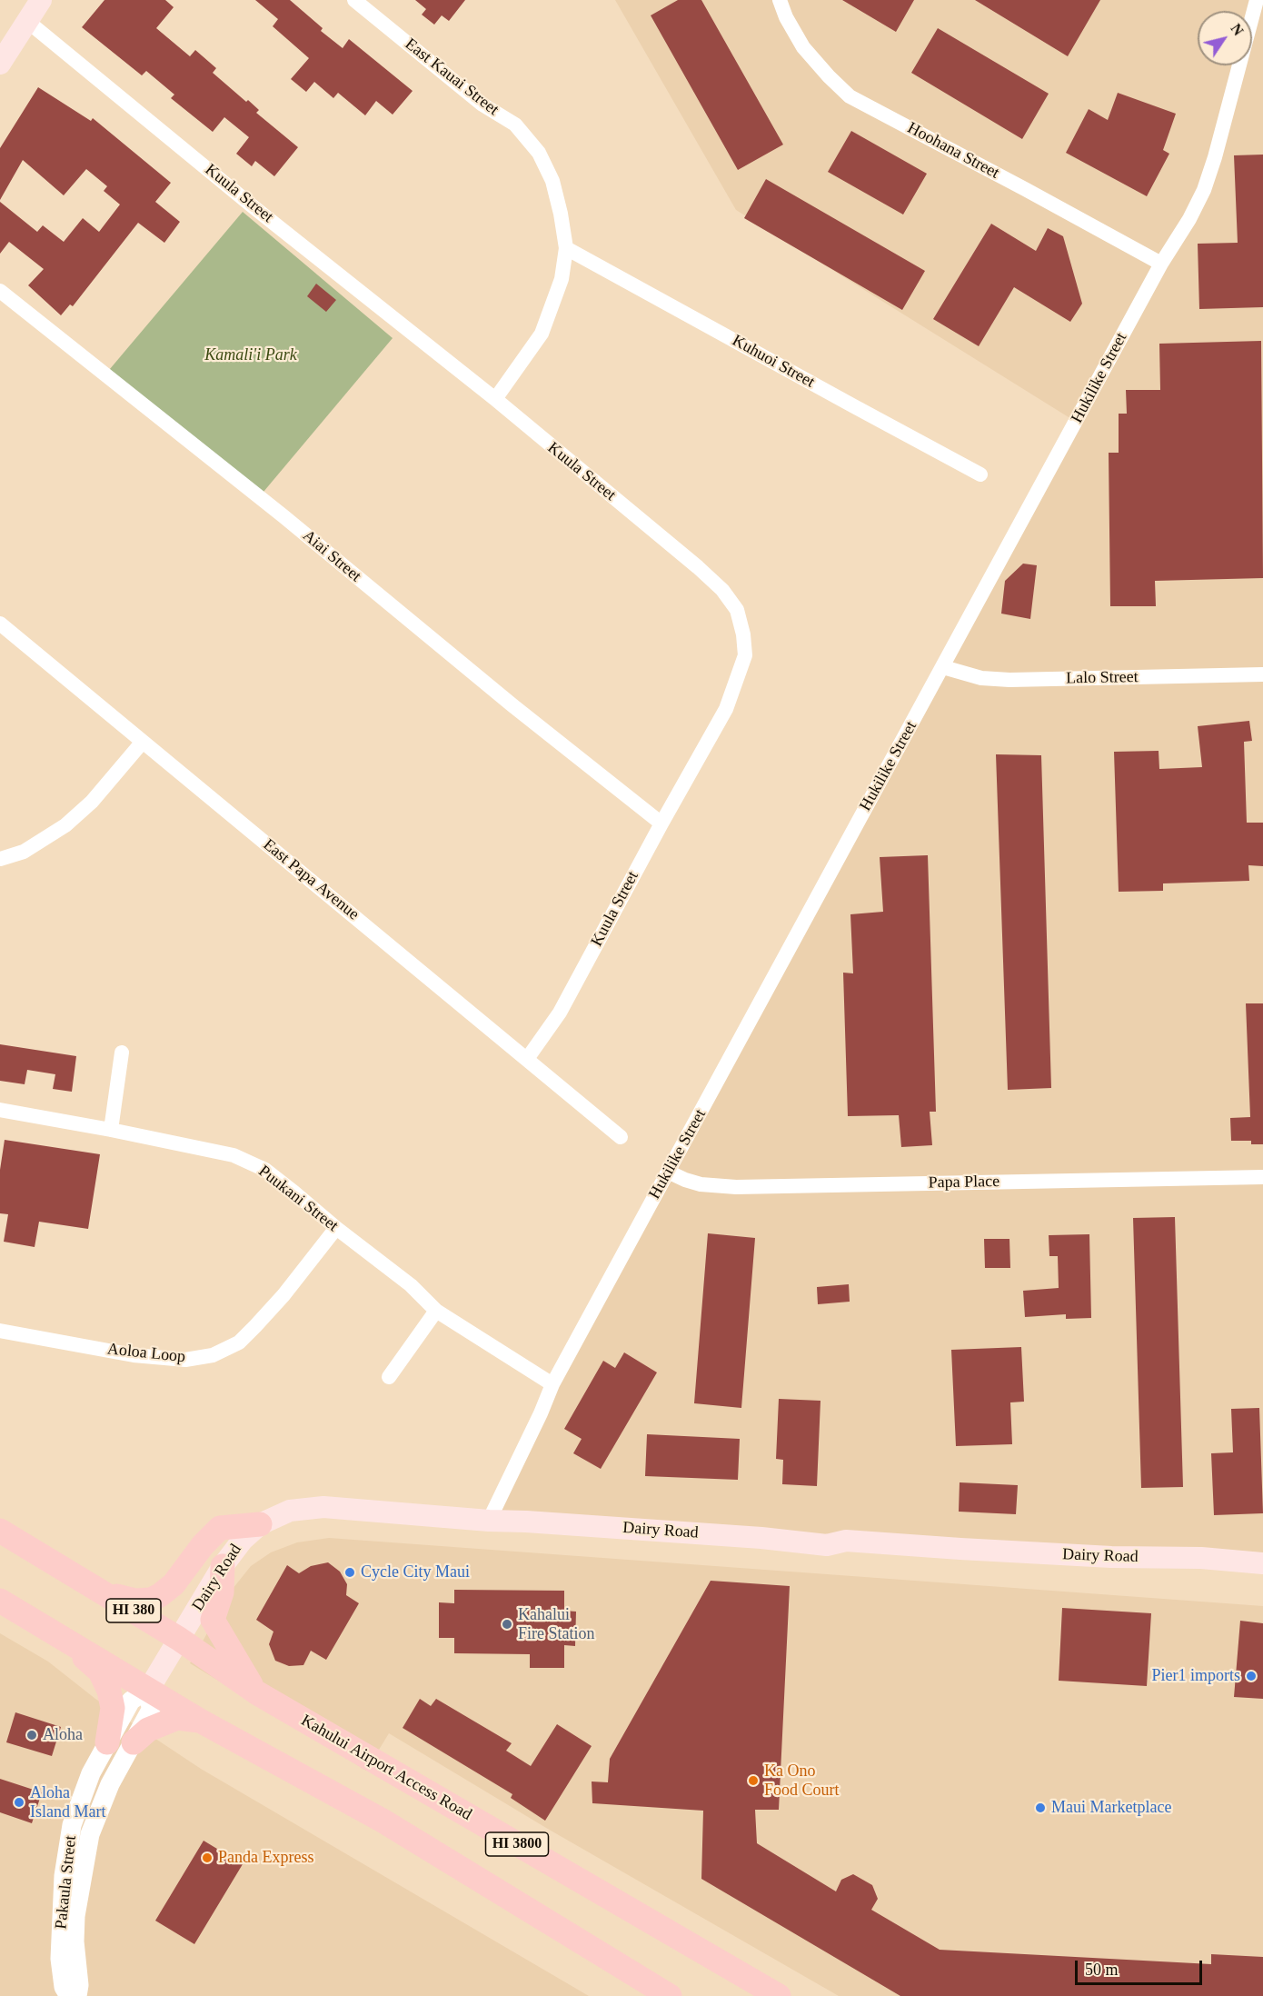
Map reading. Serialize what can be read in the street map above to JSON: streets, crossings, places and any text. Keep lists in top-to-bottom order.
{
  "streets": {
    "main road": [
      "Dairy Road",
      "HI 380",
      "Kahului Airport Access Road",
      "HI 3800"
    ],
    "street": [
      "East Kauai Street",
      "Hoohana Street",
      "Kuula Street",
      "Kuhuoi Street",
      "Hukilike Street",
      "Aiai Street",
      "Lalo Street",
      "East Papa Avenue",
      "Papa Place",
      "Puukani Street",
      "Aoloa Loop",
      "Pakaula Street"
    ]
  },
  "crossings": [
    ["East Kauai Street", "Kuula Street"],
    ["East Kauai Street", "Kuhuoi Street"],
    ["Hoohana Street", "Hukilike Street"],
    ["Kuula Street", "Aiai Street"],
    ["Kuula Street", "East Papa Avenue"],
    ["Hukilike Street", "Lalo Street"],
    ["Hukilike Street", "Papa Place"],
    ["Hukilike Street", "Puukani Street"],
    ["Hukilike Street", "Dairy Road"],
    ["Puukani Street", "Aoloa Loop"],
    ["Dairy Road", "Kahului Airport Access Road"],
    ["Dairy Road", "HI 3800"],
    ["Dairy Road", "Pakaula Street"],
    ["HI 3800", "Pakaula Street"]
  ],
  "parks": ["Kamali'i Park"],
  "places": [
    "Cycle City Maui",
    "Kahalui Fire Station",
    "Pier1 imports",
    "Aloha",
    "Ka Ono Food Court",
    "Aloha Island Mart",
    "Maui Marketplace",
    "Panda Express"
  ],
  "scale_bar": "50 m",
  "north": "top right"
}
